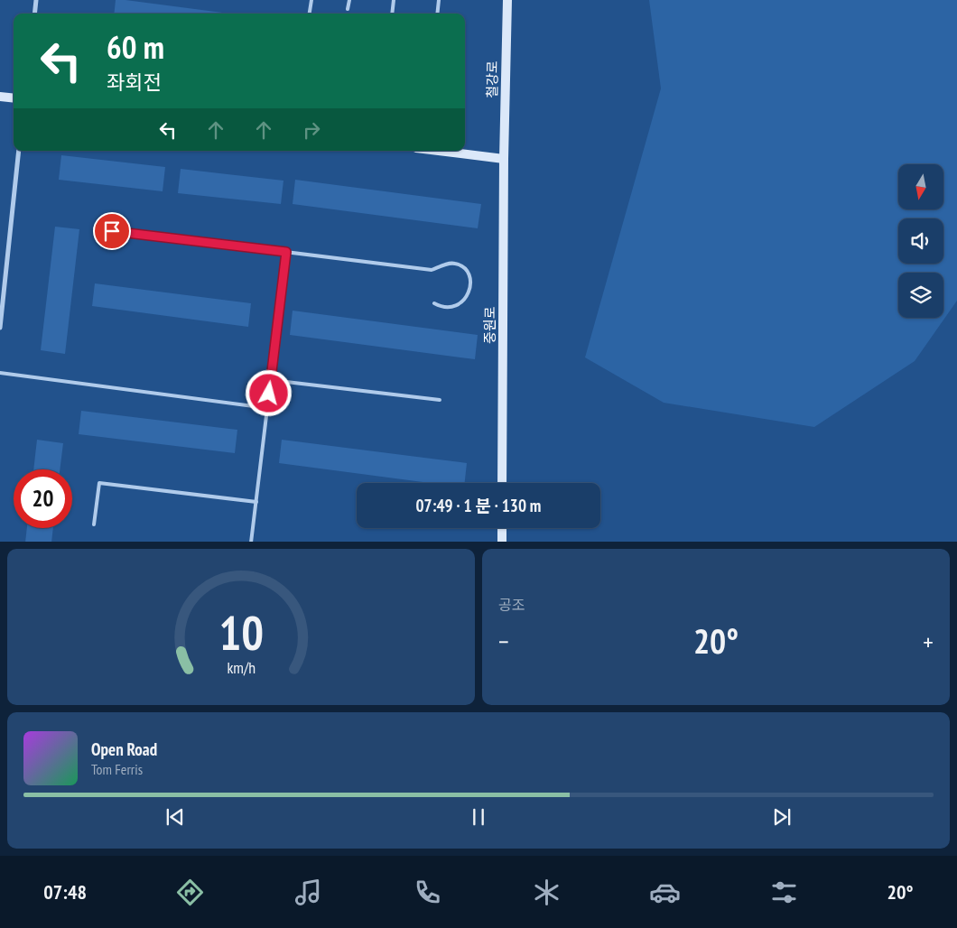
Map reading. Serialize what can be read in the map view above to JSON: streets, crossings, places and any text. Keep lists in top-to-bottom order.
{
  "streets": {
    "street": ["철강로", "중원로"]
  },
  "crossings": [
    ["철강로", "중원로"]
  ],
  "north": "bottom",
  "page": {
    "turn": ["60 m", "좌회전"],
    "limit": "20",
    "trip": "07:49 · 1 분 · 130 m",
    "tile": "공조",
    "heat": ["−", "20°", "+"],
    "song": ["Open Road", "Tom Ferris"],
    "tabs": ["07:48", "20°"],
    "gauge": ["10", "km/h"]
  }
}
